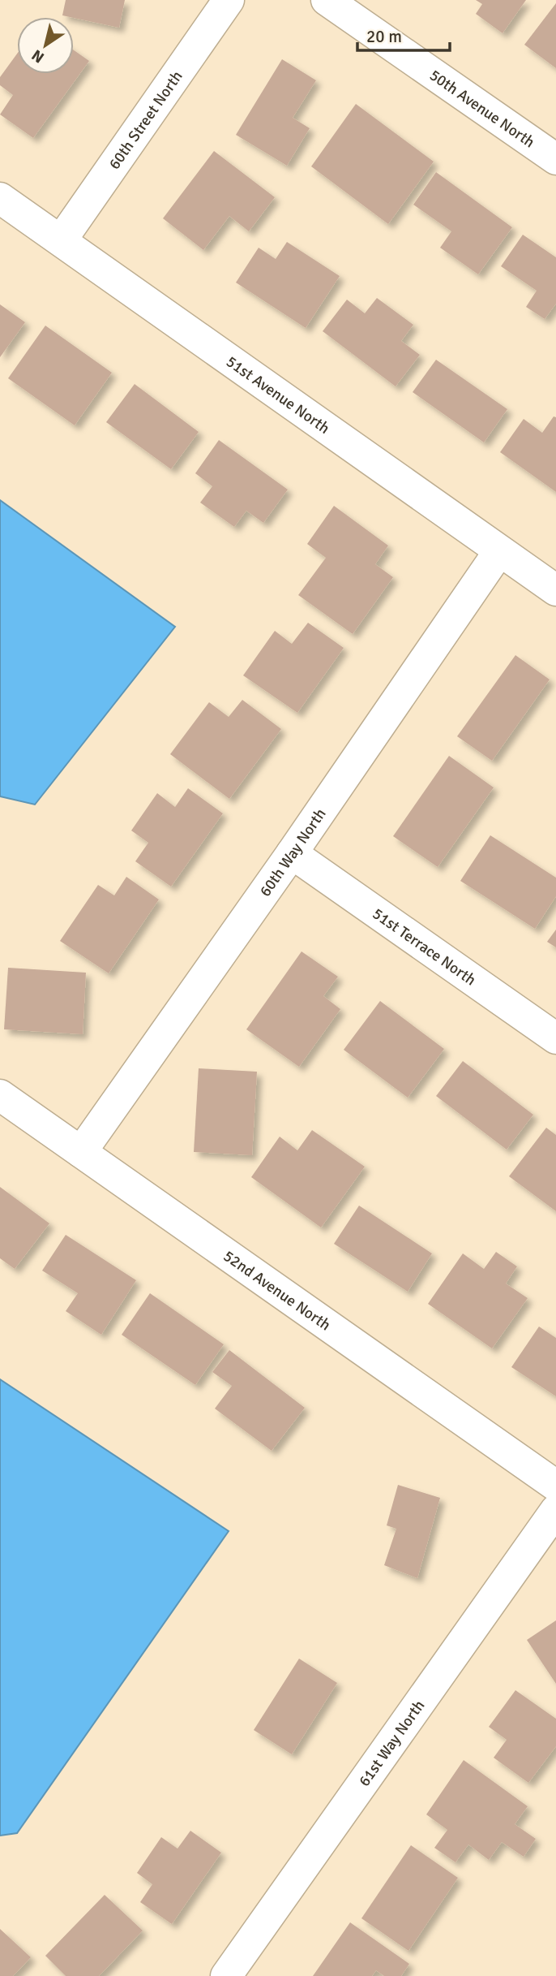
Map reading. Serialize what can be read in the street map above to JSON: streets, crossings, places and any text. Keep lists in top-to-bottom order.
{
  "streets": {
    "street": [
      "50th Avenue North",
      "60th Street North",
      "51st Avenue North",
      "60th Way North",
      "51st Terrace North",
      "52nd Avenue North",
      "61st Way North"
    ]
  },
  "crossings": [
    ["60th Street North", "51st Avenue North"],
    ["51st Avenue North", "60th Way North"],
    ["60th Way North", "51st Terrace North"],
    ["60th Way North", "52nd Avenue North"]
  ],
  "scale_bar": "20 m",
  "north": "bottom left"
}
